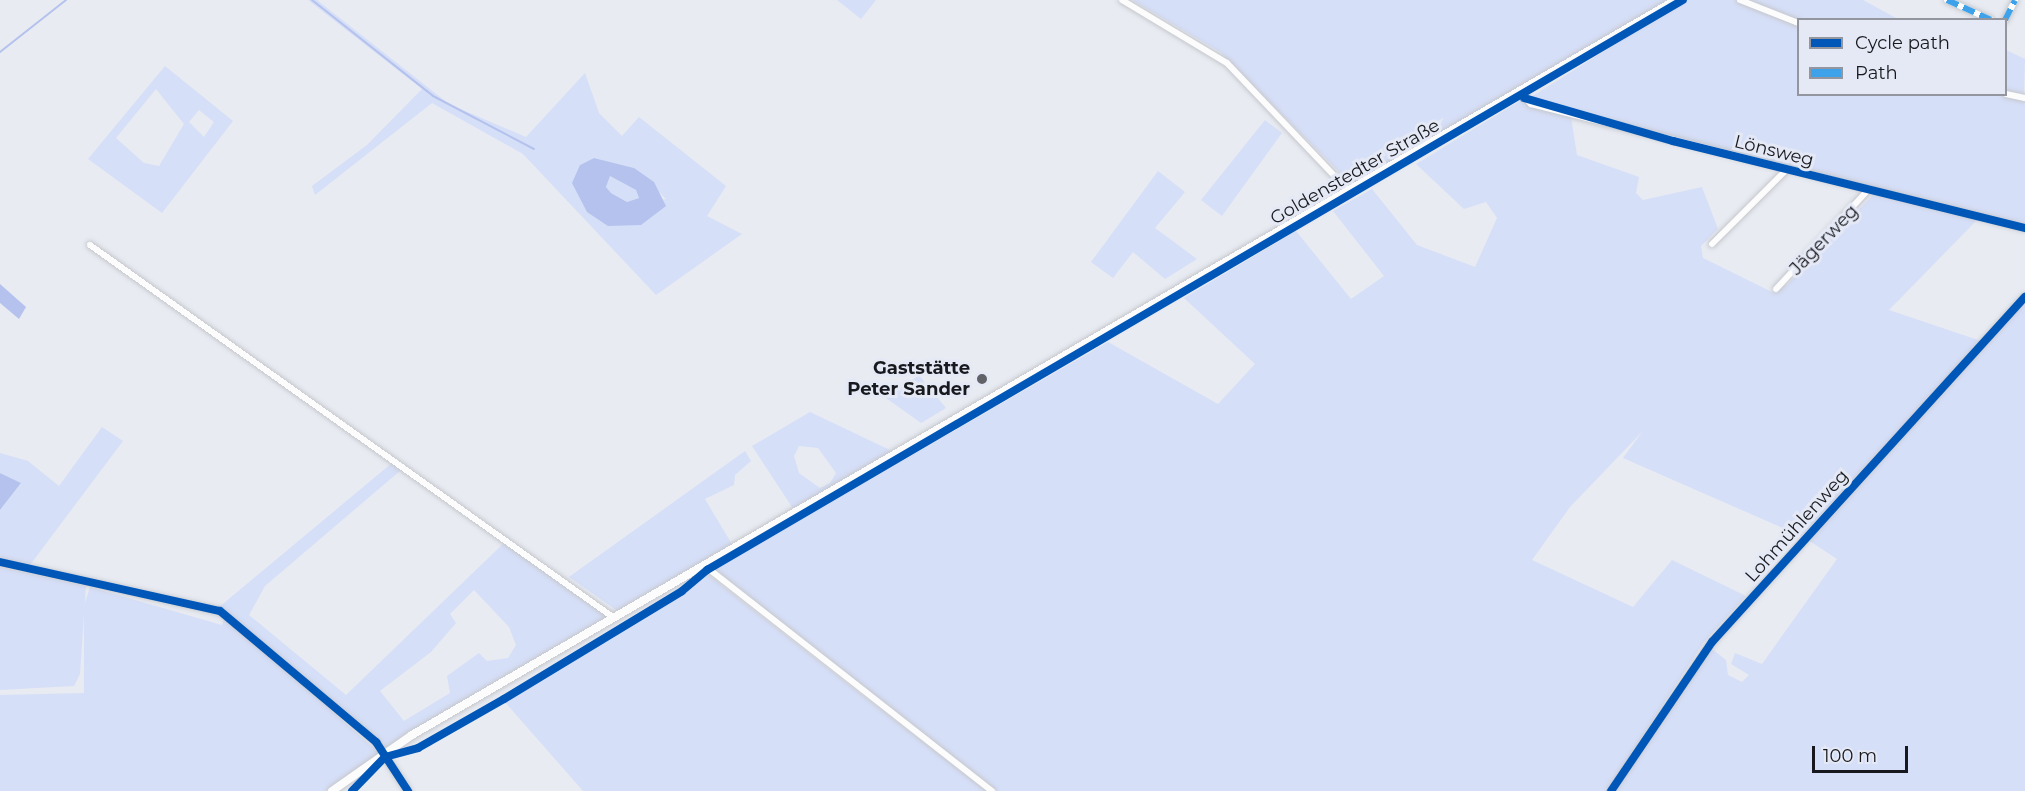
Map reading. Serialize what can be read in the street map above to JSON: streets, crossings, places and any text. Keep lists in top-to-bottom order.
{
  "streets": {
    "main road": ["Goldenstedter Straße"],
    "street": ["Lönsweg", "Jägerweg", "Lohmühlenweg"]
  },
  "crossings": [
    ["Lönsweg", "Goldenstedter Straße"],
    ["Lönsweg", "Jägerweg"]
  ],
  "places": ["Gaststätte Peter Sander"],
  "legend": ["Cycle path", "Path"],
  "scale_bar": "100 m"
}
